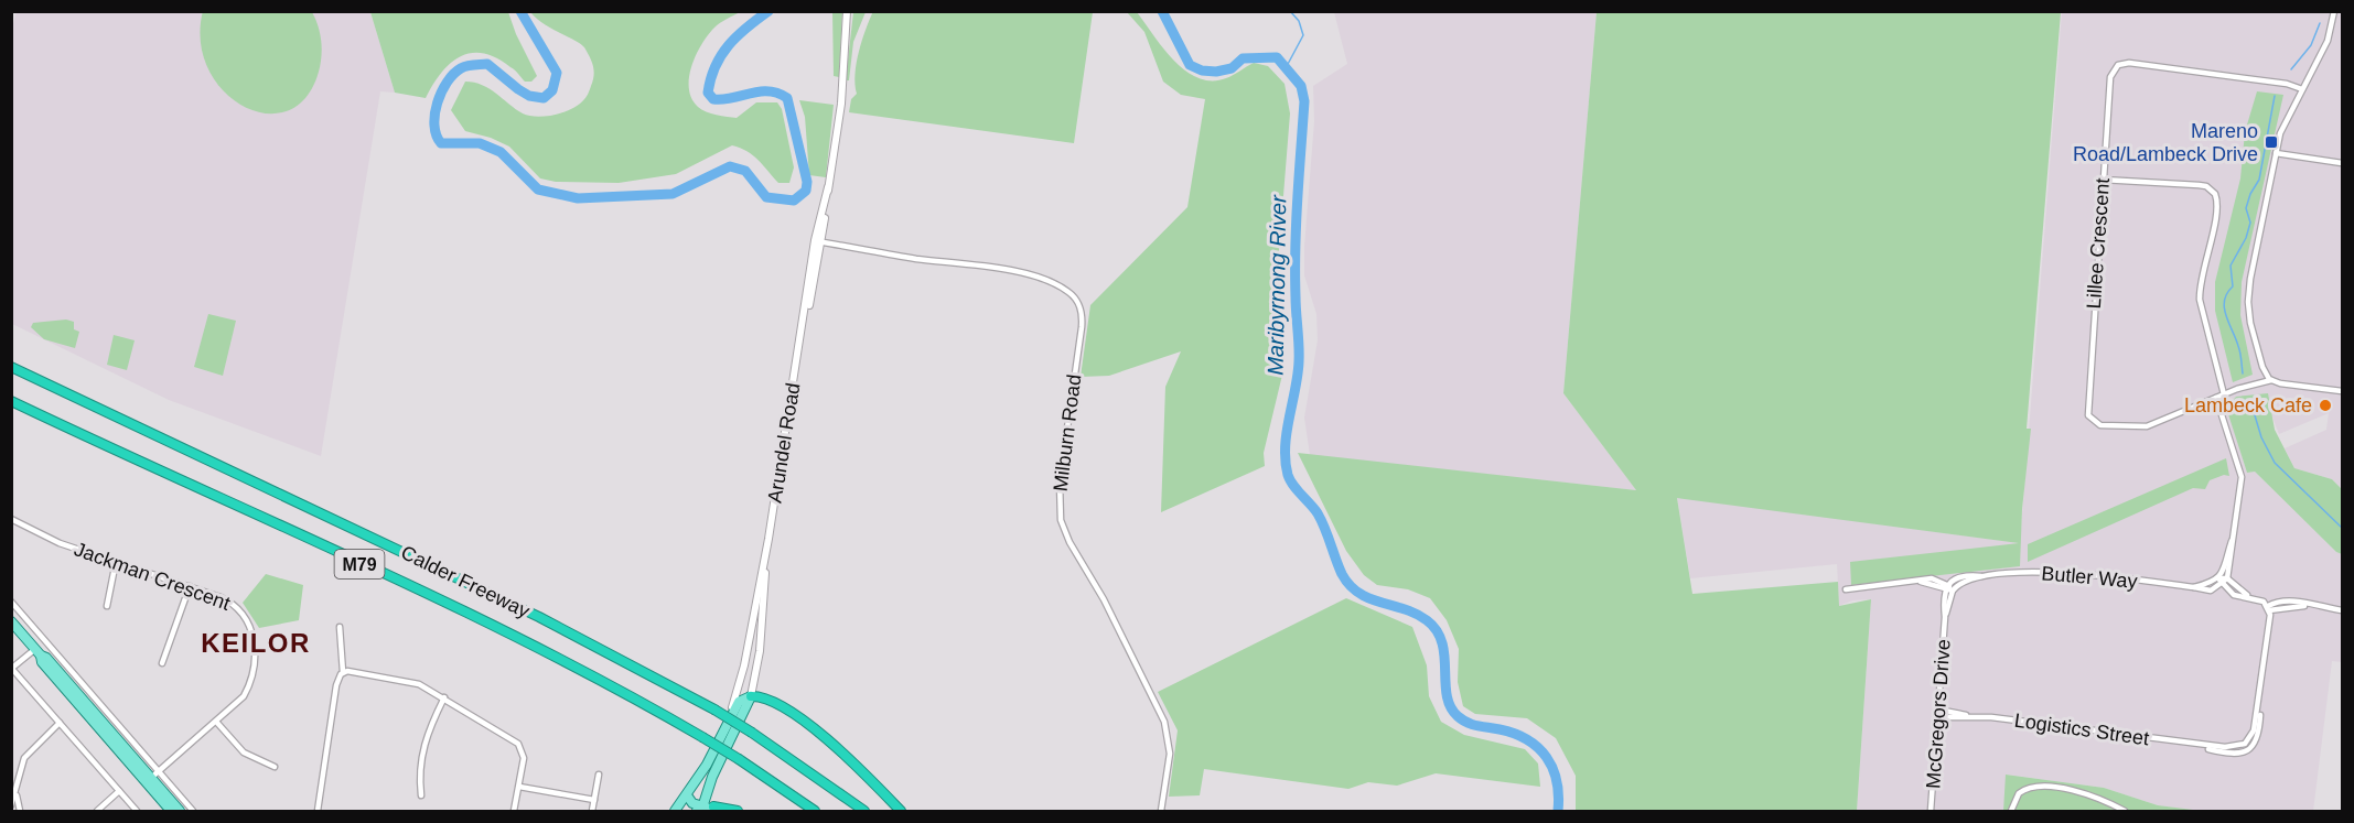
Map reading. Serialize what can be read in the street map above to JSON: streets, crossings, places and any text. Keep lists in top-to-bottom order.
{
  "streets": {
    "highway": ["M79", "Calder Freeway"],
    "street": [
      "Lillee Crescent",
      "Milburn Road",
      "Arundel Road",
      "Jackman Crescent",
      "Butler Way",
      "McGregors Drive",
      "Logistics Street"
    ]
  },
  "crossings": [
    ["Milburn Road", "Arundel Road"],
    ["Butler Way", "McGregors Drive"],
    ["McGregors Drive", "Logistics Street"]
  ],
  "districts": ["KEILOR"],
  "water": ["Maribyrnong River"],
  "places": {
    "transit": ["Mareno Road/Lambeck Drive"],
    "other": ["Lambeck Cafe"]
  }
}
